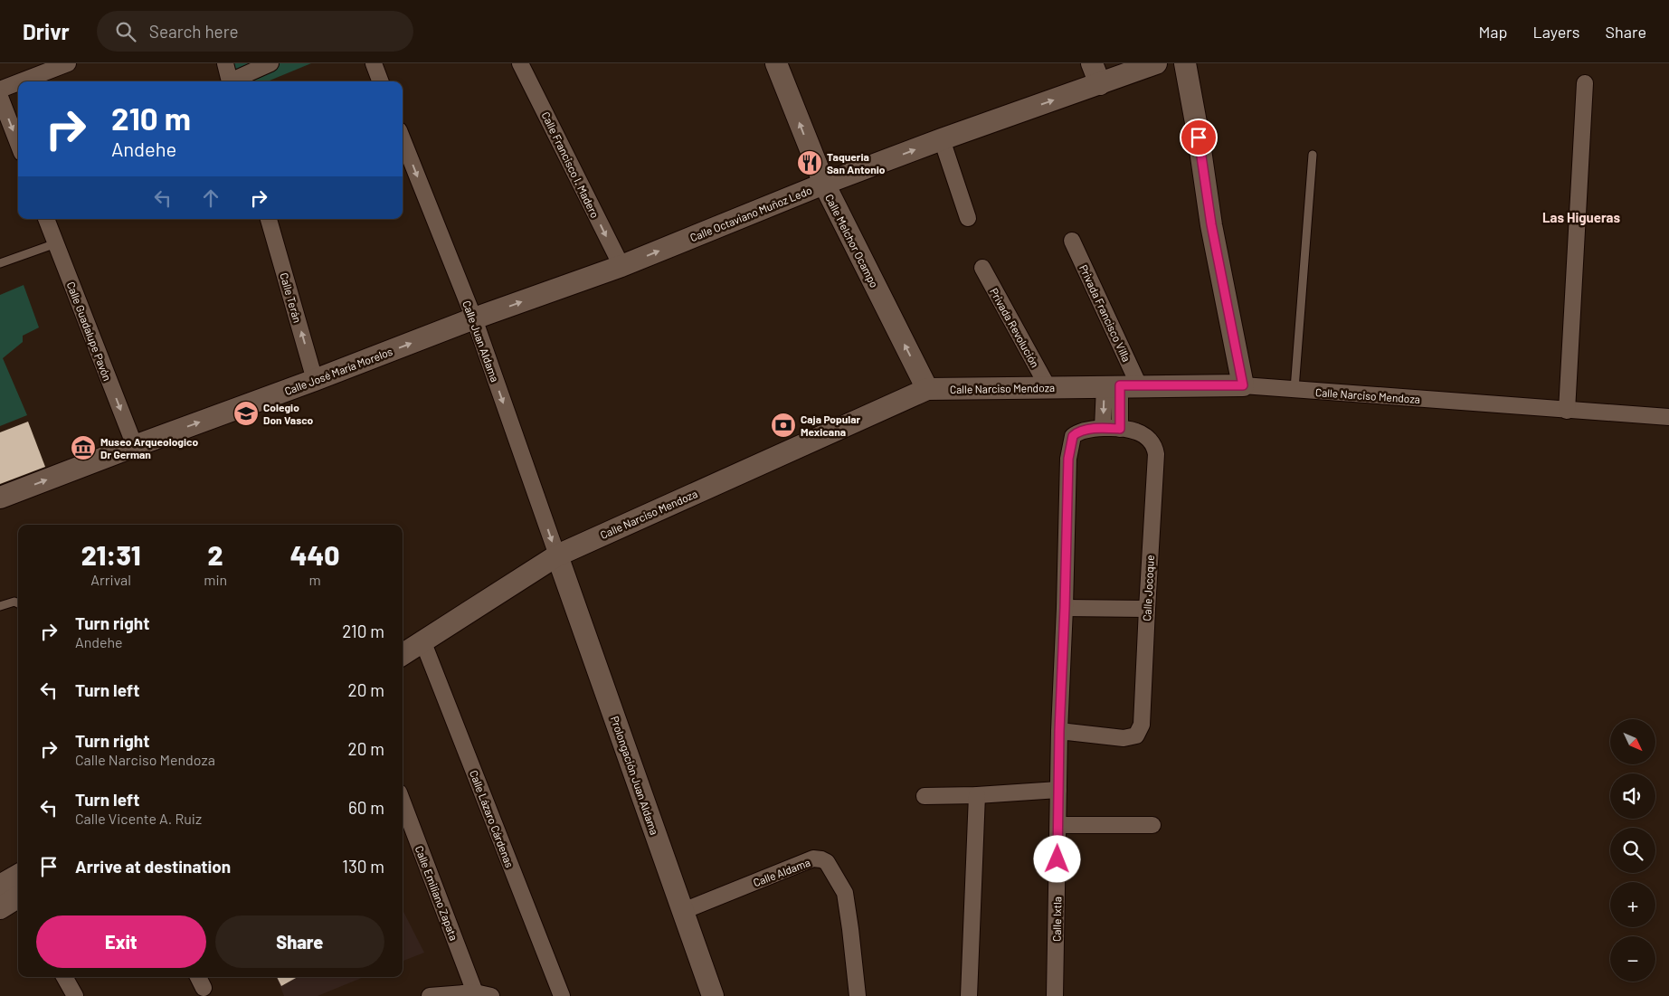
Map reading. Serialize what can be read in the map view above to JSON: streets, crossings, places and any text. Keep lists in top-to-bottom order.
{
  "streets": {
    "street": [
      "Calle Francisco I. Madero",
      "Calle Octaviano Muñoz Ledo",
      "Calle Melchor Ocampo",
      "Calle Terán",
      "Privada Francisco Villa",
      "Privada Revolución",
      "Calle Guadalupe Pavón",
      "Calle Juan Aldama",
      "Calle José María Morelos",
      "Calle Narciso Mendoza",
      "Calle Jocoque",
      "Prolongación Juan Aldama",
      "Calle Lázaro Cárdenas",
      "Calle Aldama",
      "Calle Emiliano Zapata",
      "Calle Ixtla"
    ]
  },
  "crossings": [
    ["Calle Francisco I. Madero", "Calle Octaviano Muñoz Ledo"],
    ["Calle Octaviano Muñoz Ledo", "Calle Melchor Ocampo"],
    ["Calle Octaviano Muñoz Ledo", "Calle Juan Aldama"],
    ["Calle Octaviano Muñoz Ledo", "Calle José María Morelos"],
    ["Calle Melchor Ocampo", "Calle Narciso Mendoza"],
    ["Calle Terán", "Calle José María Morelos"],
    ["Privada Francisco Villa", "Calle Narciso Mendoza"],
    ["Privada Revolución", "Calle Narciso Mendoza"],
    ["Calle Guadalupe Pavón", "Calle José María Morelos"],
    ["Calle Juan Aldama", "Calle José María Morelos"],
    ["Calle Juan Aldama", "Calle Narciso Mendoza"],
    ["Calle Juan Aldama", "Prolongación Juan Aldama"],
    ["Calle Narciso Mendoza", "Prolongación Juan Aldama"],
    ["Calle Narciso Mendoza", "Calle Lázaro Cárdenas"],
    ["Calle Jocoque", "Calle Ixtla"],
    ["Prolongación Juan Aldama", "Calle Aldama"]
  ],
  "one_way": [
    "Calle Francisco I. Madero",
    "Calle Octaviano Muñoz Ledo",
    "Calle Melchor Ocampo",
    "Calle Terán",
    "Calle Guadalupe Pavón",
    "Calle Juan Aldama",
    "Calle José María Morelos"
  ],
  "districts": ["Las Higueras"],
  "places": {
    "restaurant": ["Taqueria San Antonio"],
    "school or university": ["Colegio Don Vasco"],
    "bank": ["Caja Popular Mexicana"],
    "museum": ["Museo Arqueologico Dr German"]
  },
  "north": "bottom right",
  "page": {
    "header": "Drivr",
    "search": "Search here",
    "nav": ["Map", "Layers", "Share"],
    "turn": ["210 m", "Andehe"],
    "eta": [
      "21:31",
      "Arrival",
      "2",
      "min",
      "440",
      "m"
    ],
    "list": [
      {
        "name": "Turn right",
        "note": "Andehe",
        "value": "210 m"
      },
      {
        "name": "Turn left",
        "value": "20 m"
      },
      {
        "name": "Turn right",
        "note": "Calle Narciso Mendoza",
        "value": "20 m"
      },
      {
        "name": "Turn left",
        "note": "Calle Vicente A. Ruiz",
        "value": "60 m"
      },
      {
        "name": "Arrive at destination",
        "value": "130 m"
      }
    ],
    "map_buttons": ["+", "−"],
    "buttons": ["Exit", "Share"]
  }
}
